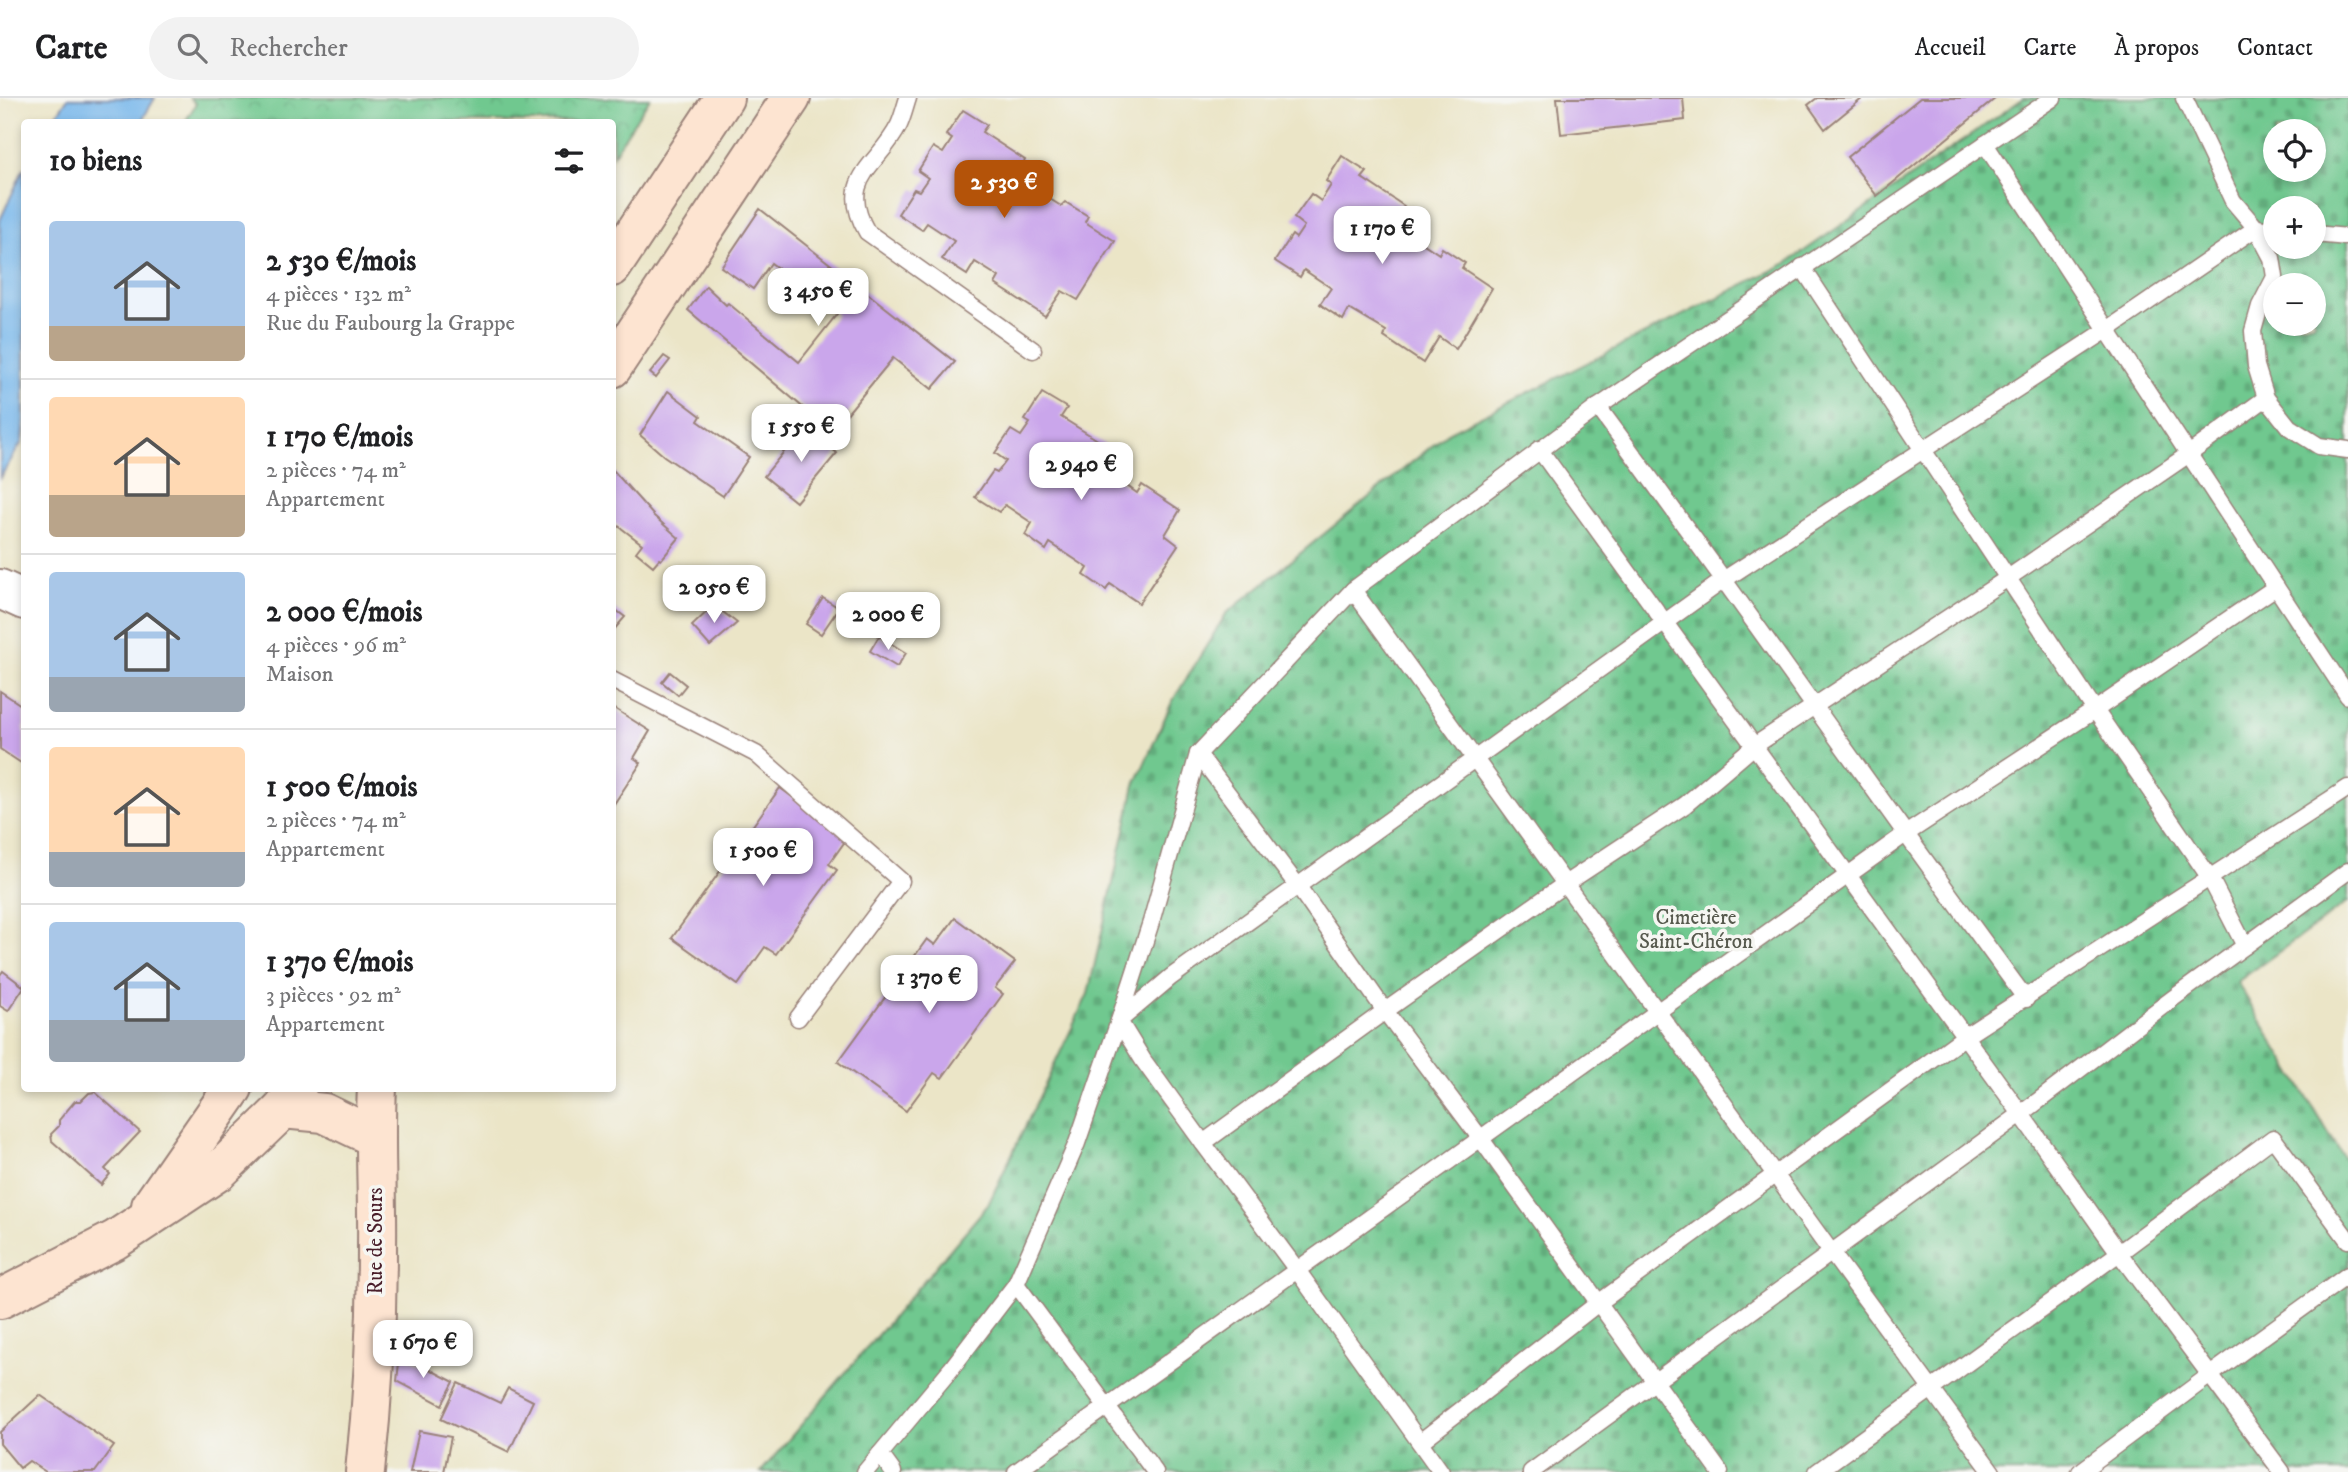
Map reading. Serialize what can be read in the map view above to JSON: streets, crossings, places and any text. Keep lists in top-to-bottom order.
{
  "streets": {
    "main road": ["Rue de Sours"]
  },
  "parks": ["Cimetière Saint-Chéron"],
  "page": {
    "header": "Carte",
    "search": "Rechercher",
    "nav": [
      "Accueil",
      "Carte",
      "À propos",
      "Contact"
    ],
    "map_buttons": ["+", "−"],
    "heading": "10 biens",
    "price": [
      "2 530 €",
      "1 170 €",
      "3 450 €",
      "1 550 €",
      "2 940 €",
      "2 050 €",
      "2 000 €",
      "1 500 €",
      "1 370 €",
      "1 670 €"
    ],
    "list": [
      {
        "name": "2 530 €/mois",
        "note": "4 pièces · 132 m² · Rue du Faubourg la Grappe"
      },
      {
        "name": "1 170 €/mois",
        "note": "2 pièces · 74 m² · Appartement"
      },
      {
        "name": "2 000 €/mois",
        "note": "4 pièces · 96 m² · Maison"
      },
      {
        "name": "1 500 €/mois",
        "note": "2 pièces · 74 m² · Appartement"
      },
      {
        "name": "1 370 €/mois",
        "note": "3 pièces · 92 m² · Appartement"
      }
    ]
  }
}
